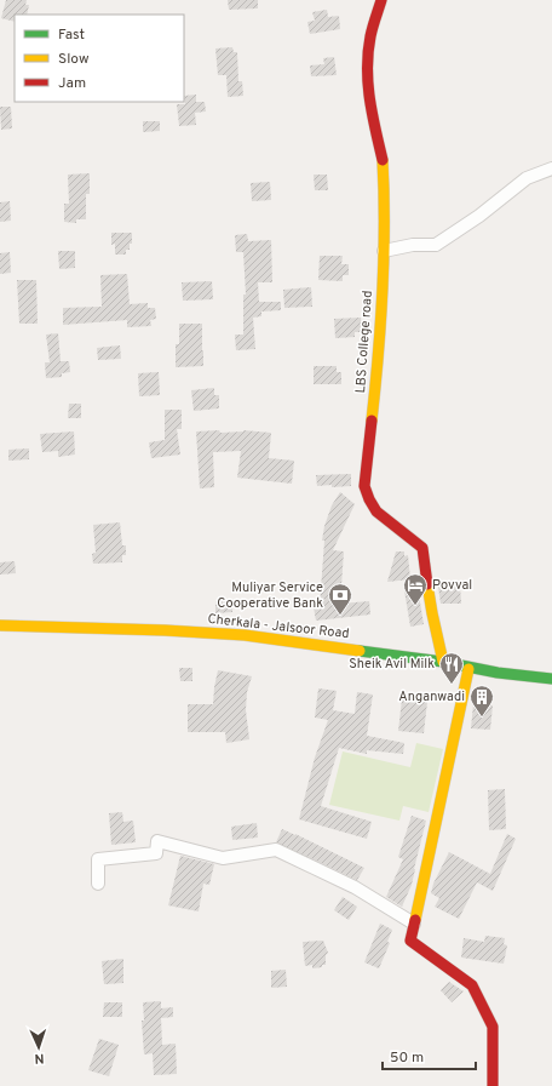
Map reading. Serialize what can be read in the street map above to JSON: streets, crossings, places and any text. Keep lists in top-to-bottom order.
{
  "streets": {
    "street": ["LBS College road", "Cherkala - Jalsoor Road"]
  },
  "crossings": [
    ["LBS College road", "Cherkala - Jalsoor Road"]
  ],
  "places": {
    "hotel": ["Povval"],
    "bank": ["Muliyar Service Cooperative Bank"],
    "restaurant": ["Sheik Avil Milk"],
    "building": ["Anganwadi"]
  },
  "legend": ["Fast", "Slow", "Jam"],
  "scale_bar": "50 m",
  "north": "bottom"
}
